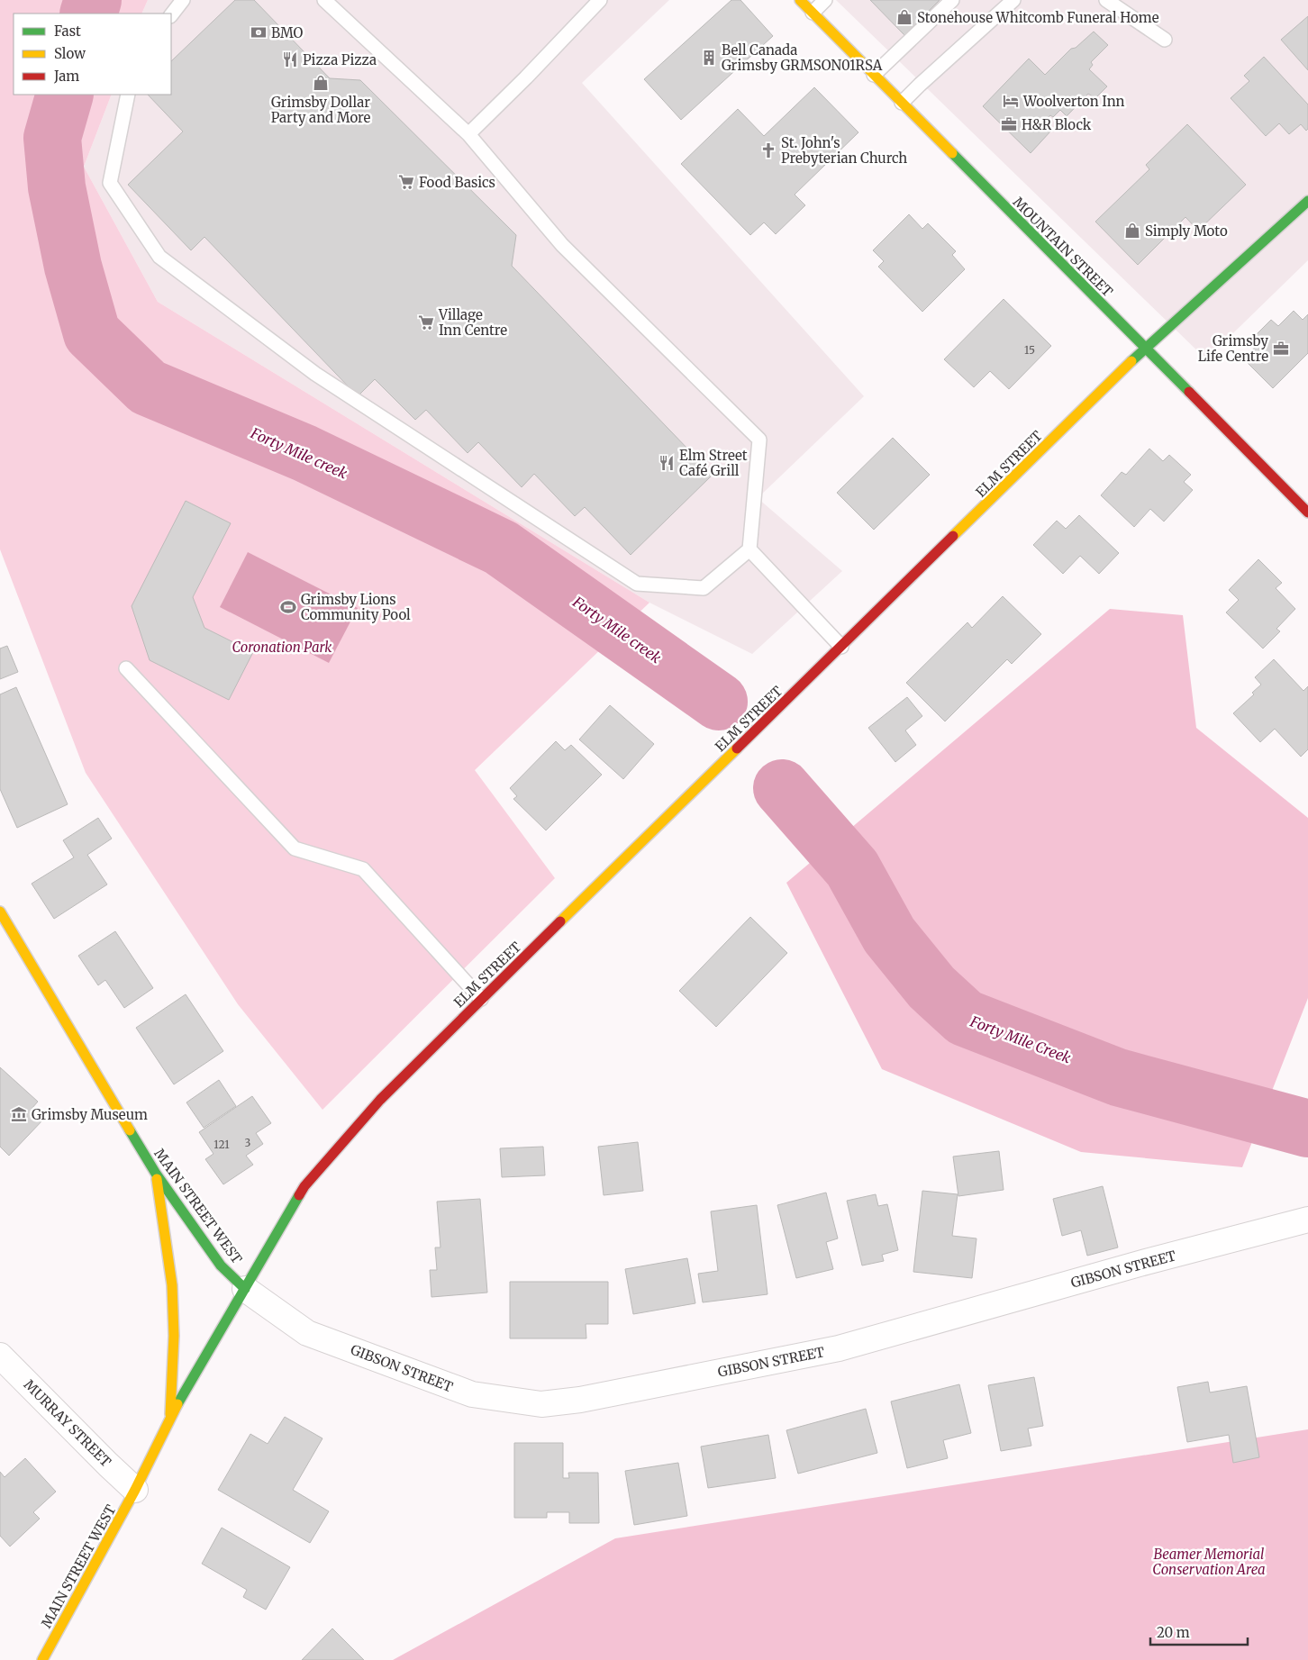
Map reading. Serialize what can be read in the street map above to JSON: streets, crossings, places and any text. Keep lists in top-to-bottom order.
{
  "streets": {
    "main road": ["MOUNTAIN STREET", "ELM STREET", "MAIN STREET WEST"],
    "street": ["GIBSON STREET", "MURRAY STREET"]
  },
  "crossings": [
    ["MOUNTAIN STREET", "ELM STREET"],
    ["ELM STREET", "MAIN STREET WEST"],
    ["ELM STREET", "GIBSON STREET"],
    ["MAIN STREET WEST", "GIBSON STREET"],
    ["MAIN STREET WEST", "MURRAY STREET"]
  ],
  "water": ["Forty Mile creek", "Forty Mile Creek"],
  "parks": ["Coronation Park", "Beamer Memorial Conservation Area"],
  "places": {
    "shop": ["Stonehouse Whitcomb Funeral Home", "Grimsby Dollar Party and More", "Simply Moto"],
    "bank": ["BMO"],
    "building": ["Bell Canada Grimsby GRMSON01RSA"],
    "restaurant": ["Pizza Pizza", "Elm Street Café Grill"],
    "hotel": ["Woolverton Inn"],
    "office": ["H&R Block", "Grimsby Life Centre"],
    "church": ["St. John's Prebyterian Church"],
    "supermarket": ["Food Basics", "Village Inn Centre"],
    "sports": ["Grimsby Lions Community Pool"],
    "museum": ["Grimsby Museum"]
  },
  "house_numbers": ["15", "3", "121"],
  "legend": ["Fast", "Slow", "Jam"],
  "scale_bar": "20 m"
}
